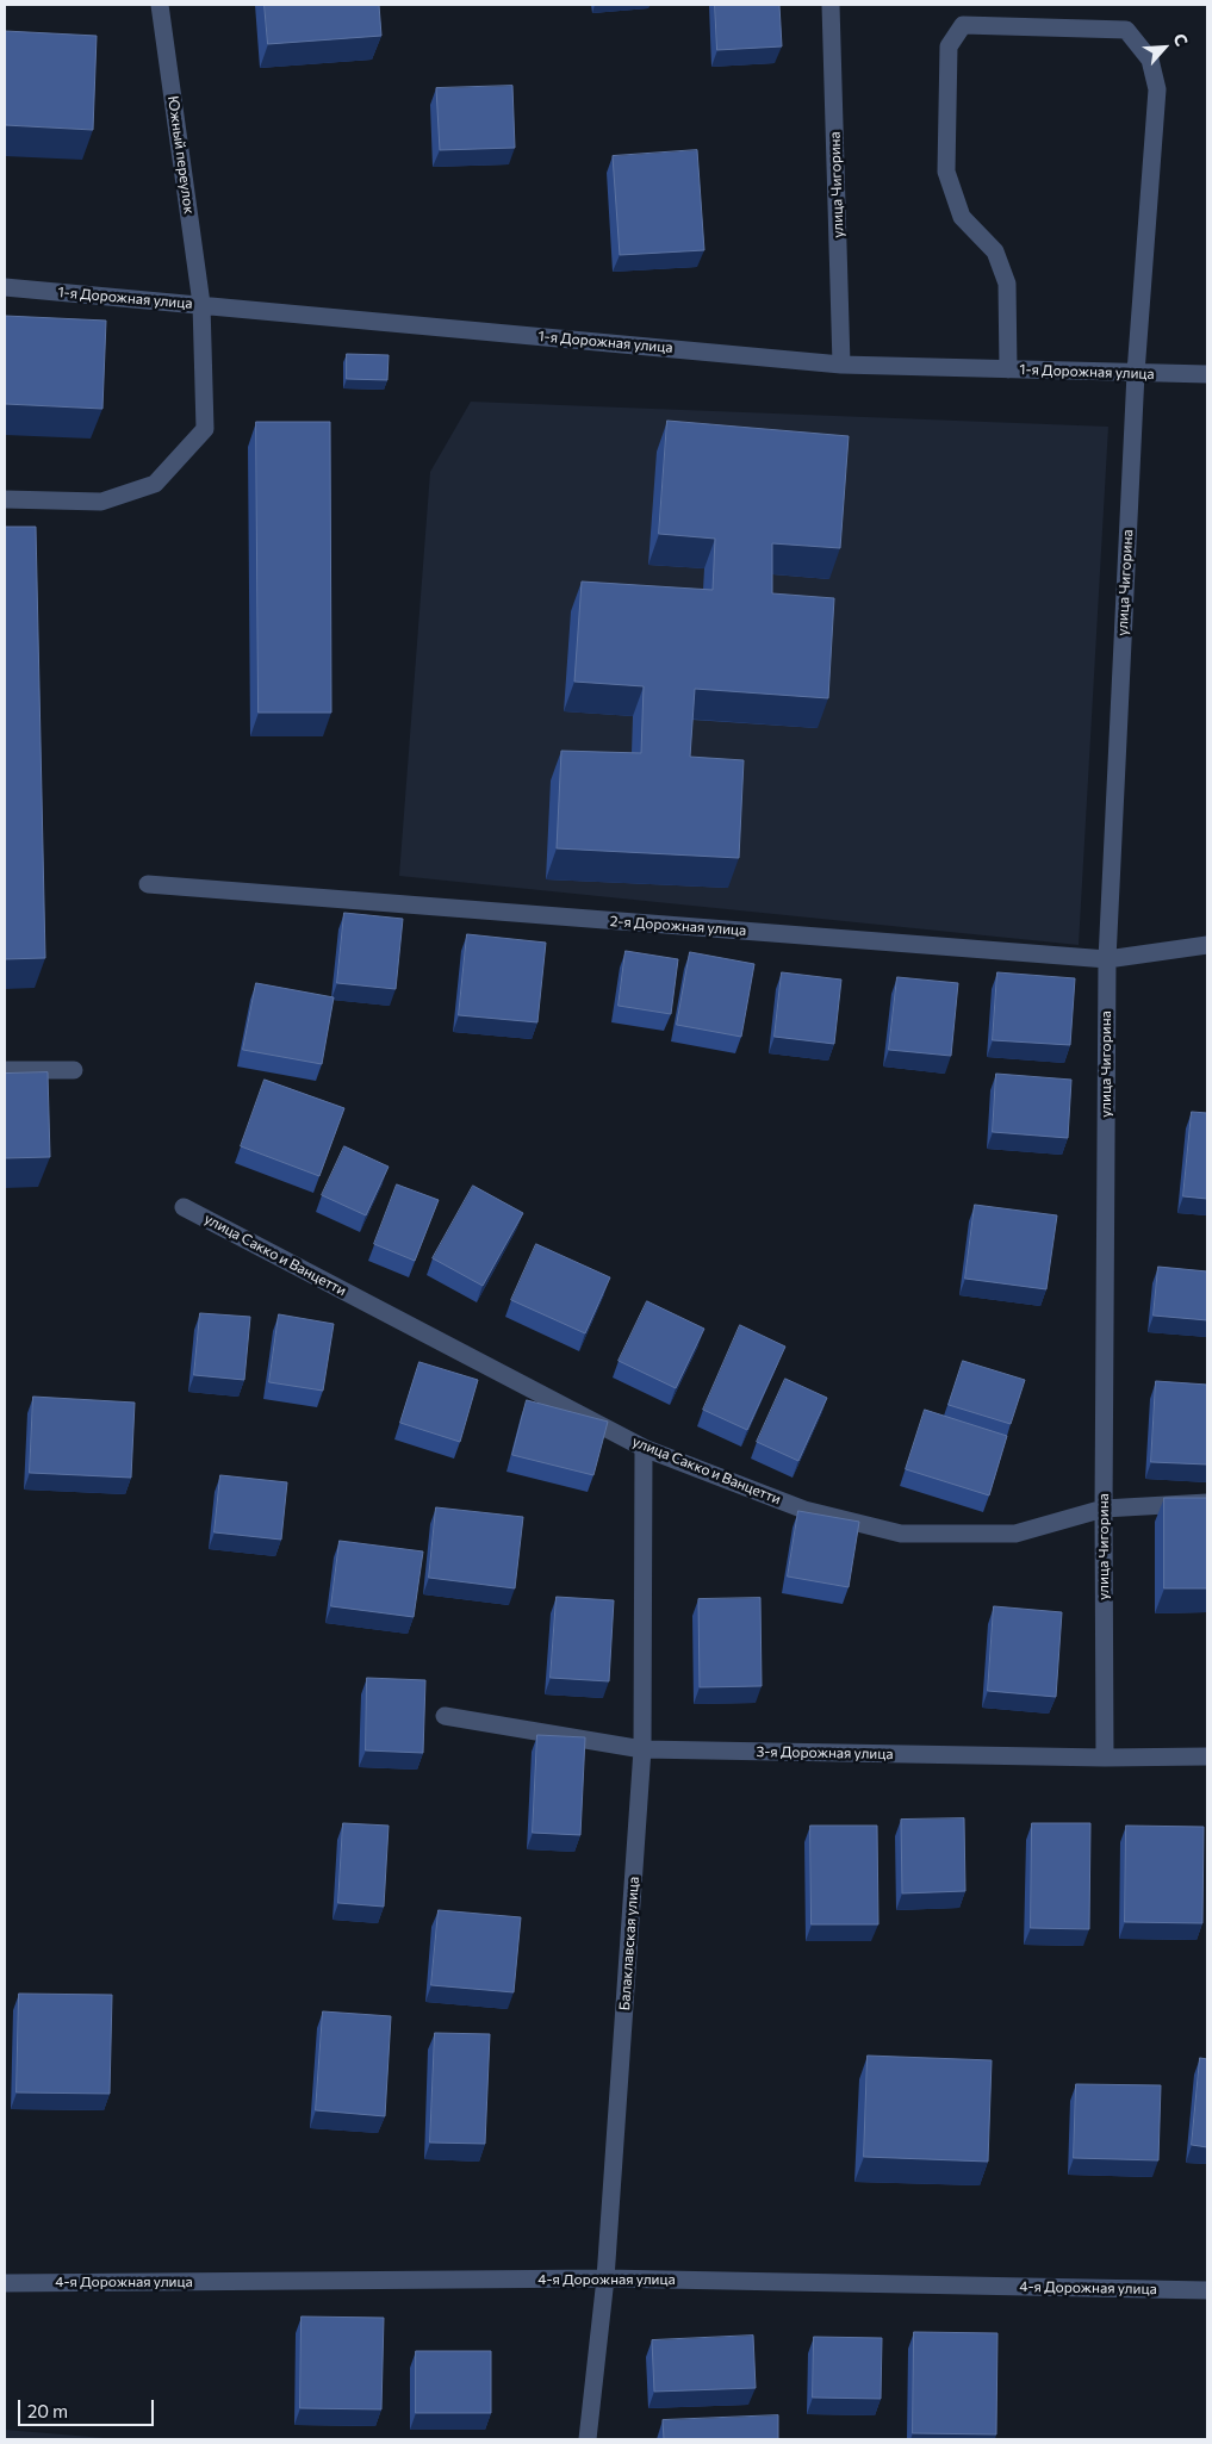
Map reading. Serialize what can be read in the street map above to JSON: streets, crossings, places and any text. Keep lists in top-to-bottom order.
{
  "streets": {
    "street": [
      "Южный переулок",
      "улица Чигорина",
      "1-я Дорожная улица",
      "2-я Дорожная улица",
      "улица Сакко и Ванцетти",
      "3-я Дорожная улица",
      "Балаклавская улица",
      "4-я Дорожная улица"
    ]
  },
  "crossings": [
    ["Южный переулок", "1-я Дорожная улица"],
    ["улица Чигорина", "1-я Дорожная улица"],
    ["улица Чигорина", "2-я Дорожная улица"],
    ["улица Чигорина", "улица Сакко и Ванцетти"],
    ["улица Чигорина", "3-я Дорожная улица"],
    ["улица Сакко и Ванцетти", "Балаклавская улица"],
    ["3-я Дорожная улица", "Балаклавская улица"],
    ["Балаклавская улица", "4-я Дорожная улица"]
  ],
  "scale_bar": "20 m",
  "north": "top right"
}
